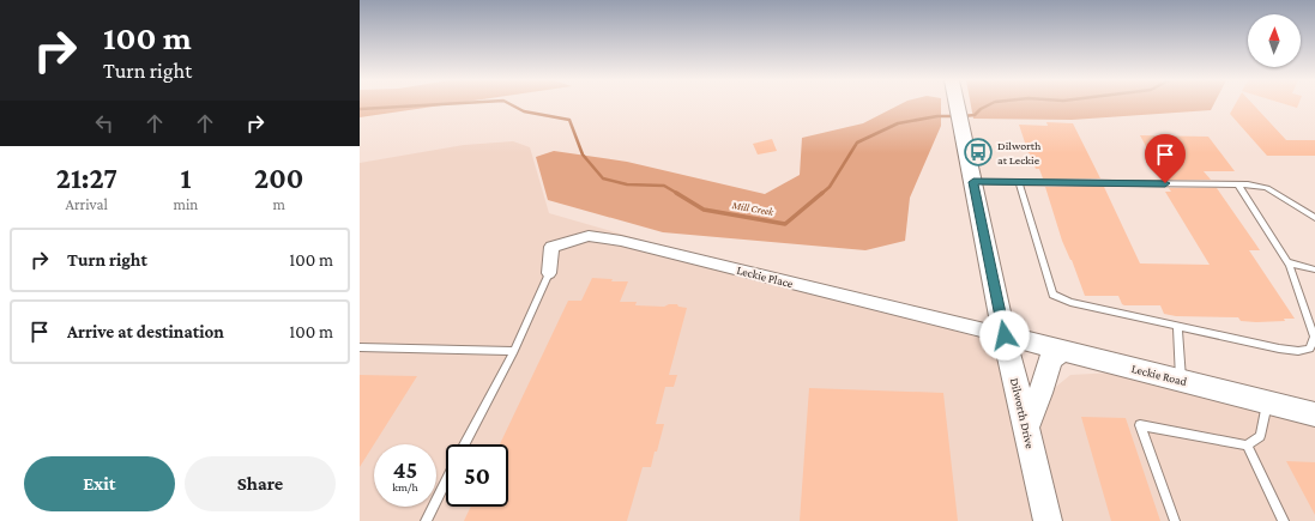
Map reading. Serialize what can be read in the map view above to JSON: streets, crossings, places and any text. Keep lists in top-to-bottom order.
{
  "streets": {
    "main road": ["Leckie Road", "Dilworth Drive"],
    "street": ["Leckie Place"]
  },
  "crossings": [
    ["Leckie Place", "Leckie Road"],
    ["Leckie Place", "Dilworth Drive"],
    ["Leckie Road", "Dilworth Drive"]
  ],
  "water": ["Mill Creek"],
  "places": {
    "bus stop": ["Dilworth at Leckie"]
  },
  "north": "top",
  "page": {
    "turn": ["100 m", "Turn right"],
    "eta": [
      "21:27",
      "Arrival",
      "1",
      "min",
      "200",
      "m"
    ],
    "list": [
      {
        "name": "Turn right",
        "value": "100 m"
      },
      {
        "name": "Arrive at destination",
        "value": "100 m"
      }
    ],
    "speed": "45 km/h",
    "limit": "50",
    "buttons": ["Exit", "Share"]
  }
}
